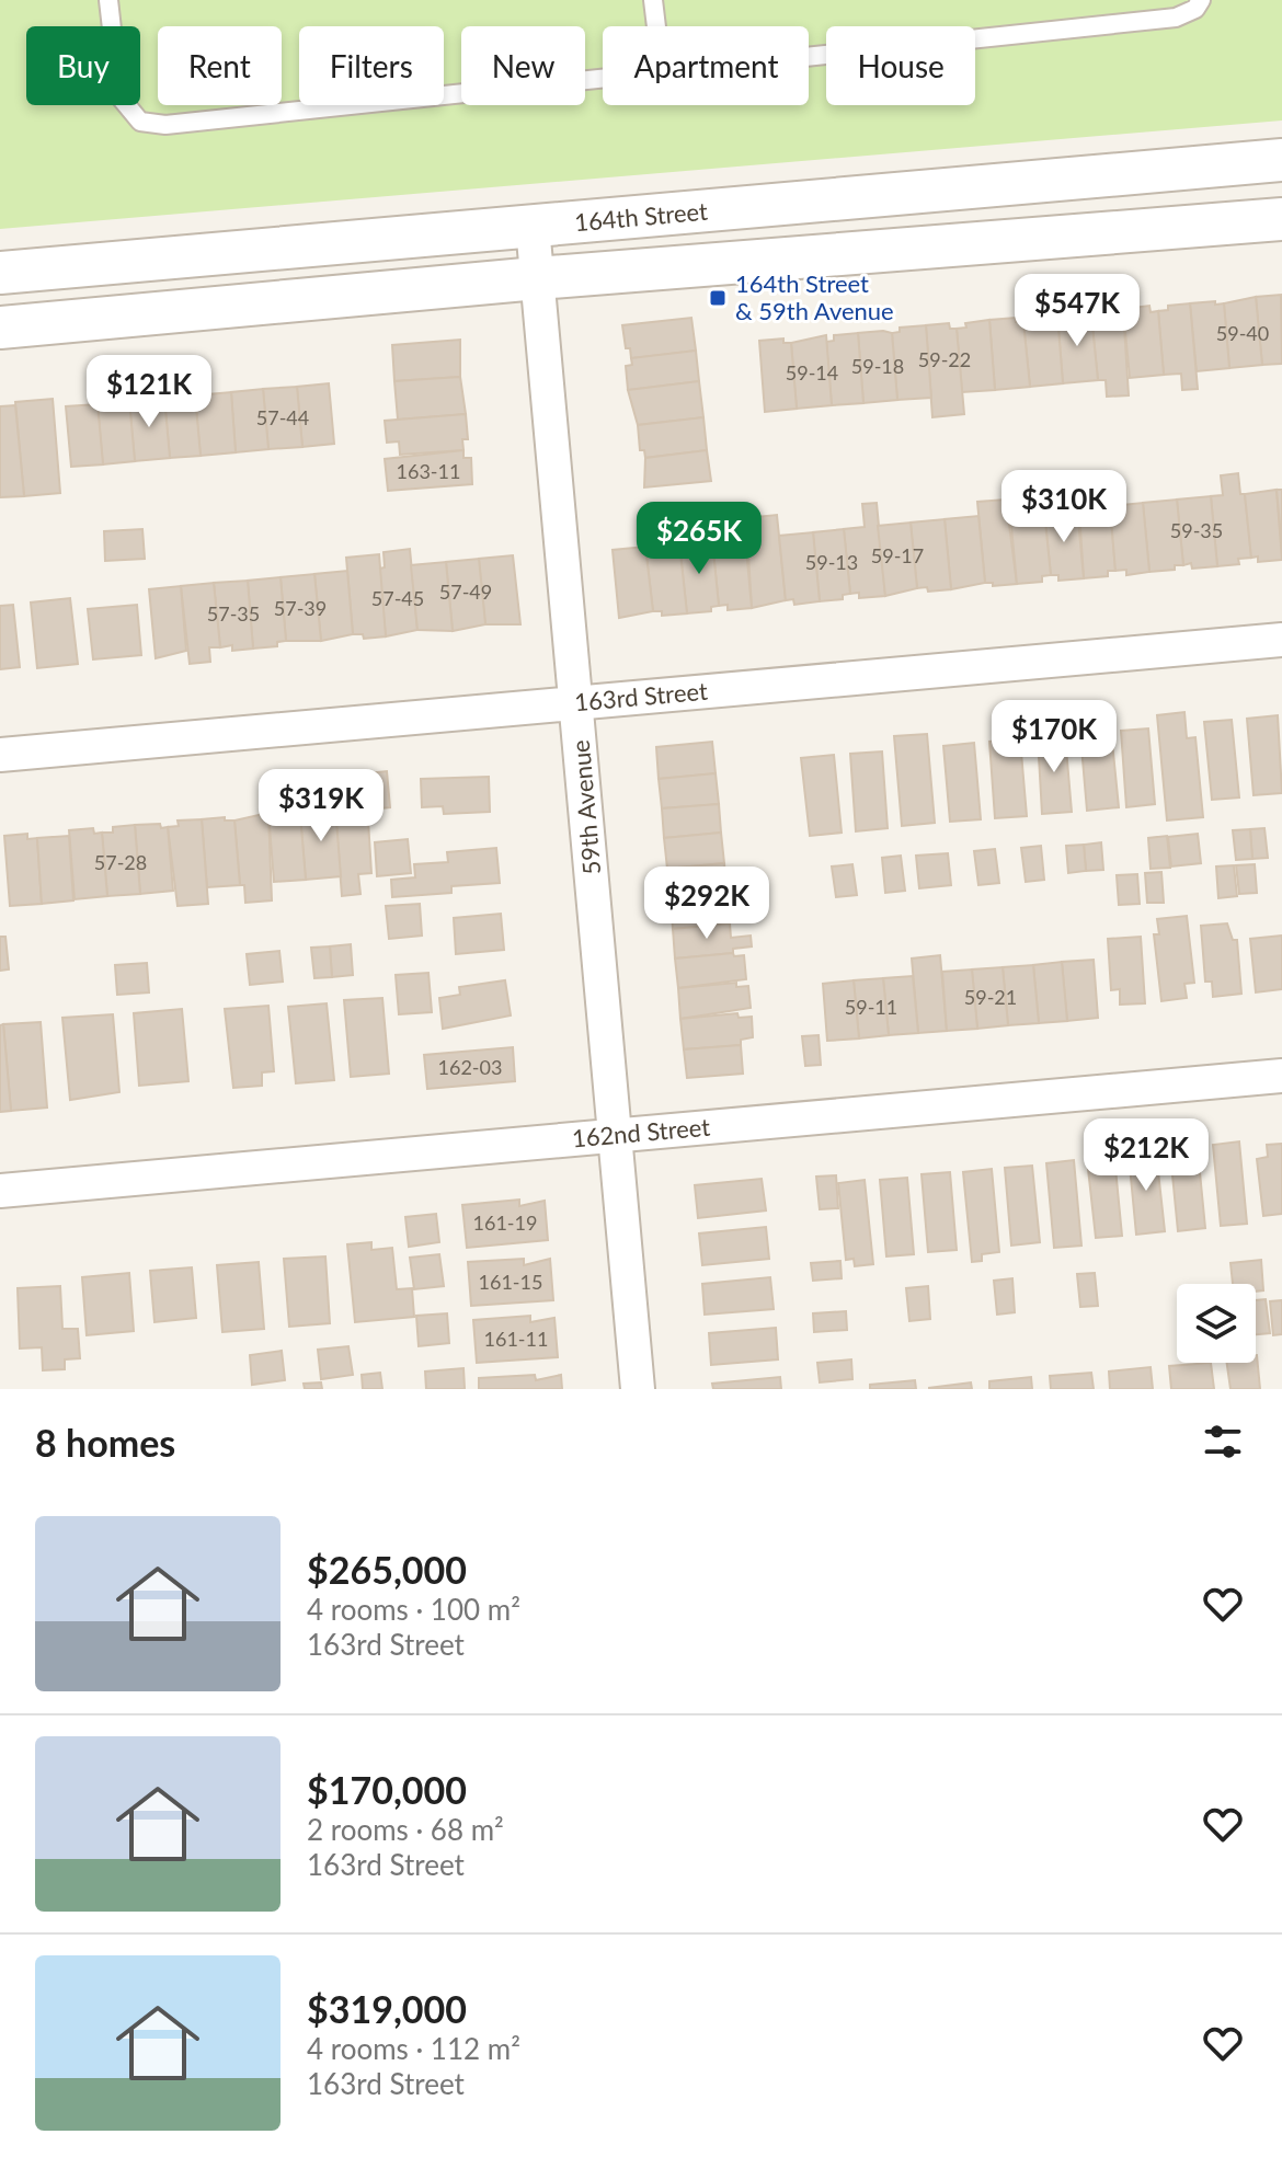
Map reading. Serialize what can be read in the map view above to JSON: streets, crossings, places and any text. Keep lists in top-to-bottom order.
{
  "streets": {
    "street": [
      "164th Street",
      "163rd Street",
      "59th Avenue",
      "162nd Street"
    ]
  },
  "crossings": [
    ["164th Street", "59th Avenue"],
    ["163rd Street", "59th Avenue"],
    ["59th Avenue", "162nd Street"]
  ],
  "places": {
    "transit": ["164th Street & 59th Avenue"]
  },
  "house_numbers": [
    "59-40",
    "59-22",
    "59-18",
    "59-14",
    "57-44",
    "163-11",
    "59-35",
    "59-17",
    "59-13",
    "57-49",
    "57-45",
    "57-39",
    "57-35",
    "57-28",
    "59-21",
    "59-11",
    "162-03",
    "161-19",
    "161-15",
    "161-11"
  ],
  "page": {
    "chip": [
      "Buy",
      "Rent",
      "Filters",
      "New",
      "Apartment",
      "House"
    ],
    "price": [
      "$547K",
      "$121K",
      "$310K",
      "$265K",
      "$170K",
      "$319K",
      "$292K",
      "$212K"
    ],
    "heading": "8 homes",
    "list": [
      {
        "name": "$265,000",
        "note": "4 rooms · 100 m² · 163rd Street"
      },
      {
        "name": "$170,000",
        "note": "2 rooms · 68 m² · 163rd Street"
      },
      {
        "name": "$319,000",
        "note": "4 rooms · 112 m² · 163rd Street"
      }
    ]
  }
}
